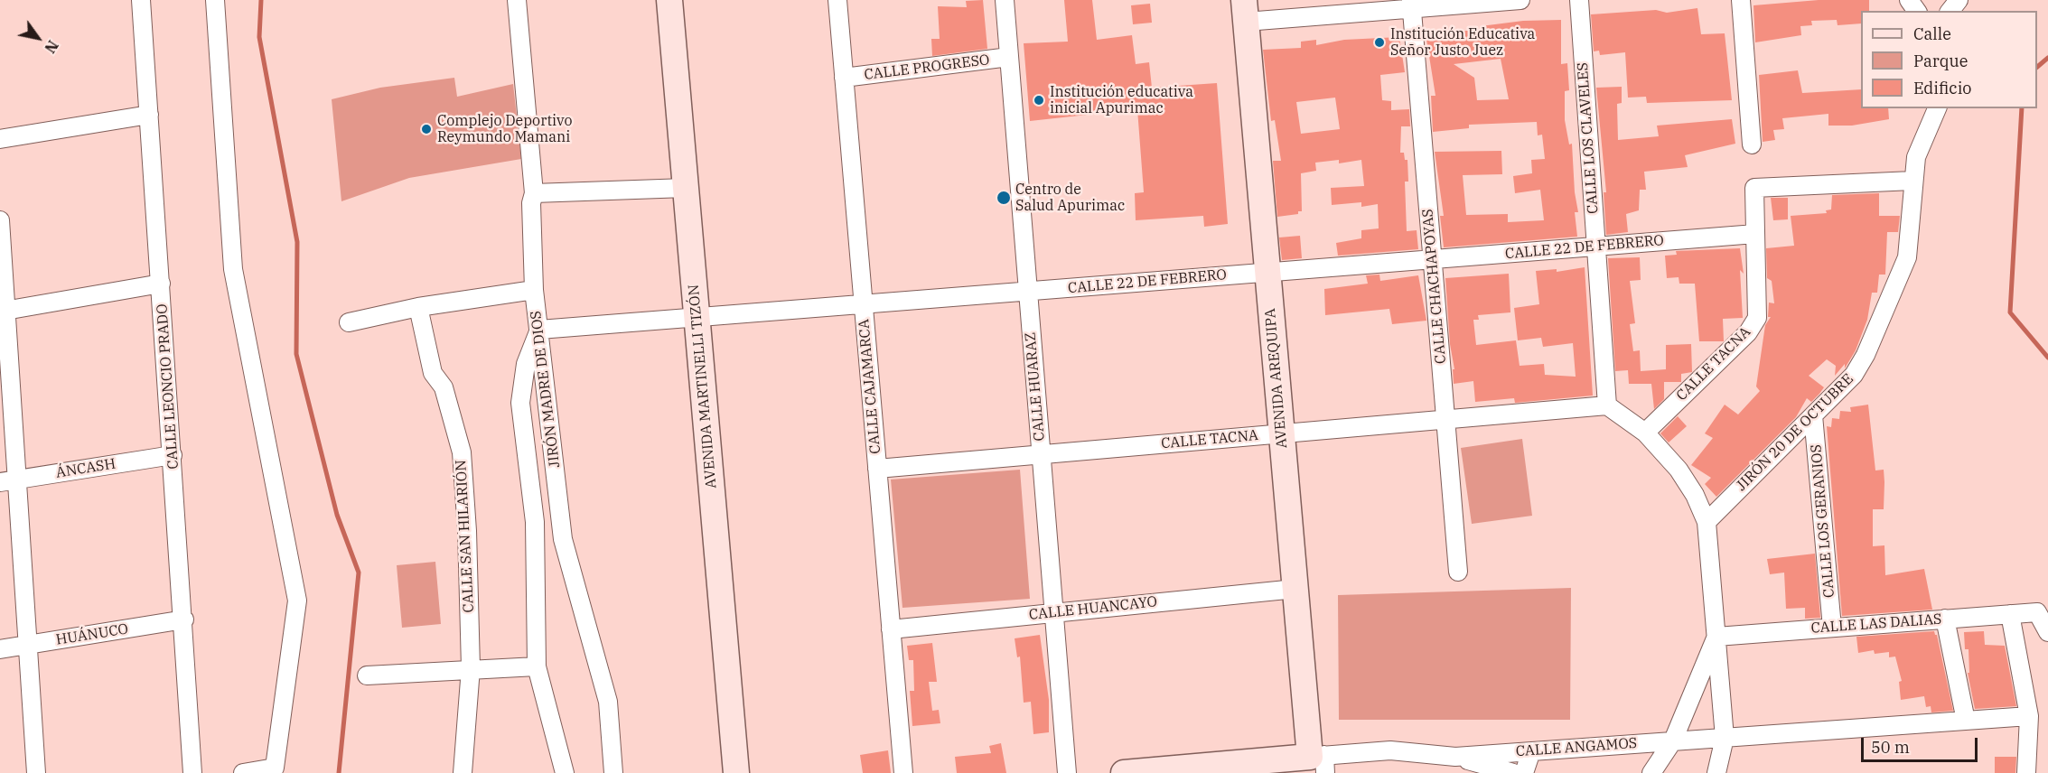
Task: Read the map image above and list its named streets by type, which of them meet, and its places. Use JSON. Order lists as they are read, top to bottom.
{
  "streets": {
    "street": [
      "CALLE PROGRESO",
      "CALLE LOS CLAVELES",
      "CALLE 22 DE FEBRERO",
      "CALLE CHACHAPOYAS",
      "CALLE TACNA",
      "AVENIDA AREQUIPA",
      "CALLE LEONCIO PRADO",
      "AVENIDA MARTINELLI TIZÓN",
      "CALLE CAJAMARCA",
      "CALLE HUARAZ",
      "JIRÓN MADRE DE DIOS",
      "JIRÓN 20 DE OCTUBRE",
      "ÁNCASH",
      "CALLE LOS GERANIOS",
      "CALLE SAN HILARIÓN",
      "CALLE HUANCAYO",
      "CALLE LAS DALIAS",
      "HUÁNUCO",
      "CALLE ANGAMOS"
    ]
  },
  "crossings": [
    ["CALLE PROGRESO", "CALLE CAJAMARCA"],
    ["CALLE PROGRESO", "CALLE HUARAZ"],
    ["CALLE LOS CLAVELES", "CALLE 22 DE FEBRERO"],
    ["CALLE LOS CLAVELES", "CALLE TACNA"],
    ["CALLE 22 DE FEBRERO", "CALLE CHACHAPOYAS"],
    ["CALLE 22 DE FEBRERO", "CALLE TACNA"],
    ["CALLE 22 DE FEBRERO", "AVENIDA AREQUIPA"],
    ["CALLE 22 DE FEBRERO", "AVENIDA MARTINELLI TIZÓN"],
    ["CALLE 22 DE FEBRERO", "CALLE CAJAMARCA"],
    ["CALLE 22 DE FEBRERO", "CALLE HUARAZ"],
    ["CALLE 22 DE FEBRERO", "JIRÓN MADRE DE DIOS"],
    ["CALLE CHACHAPOYAS", "CALLE TACNA"],
    ["CALLE TACNA", "AVENIDA AREQUIPA"],
    ["CALLE TACNA", "CALLE CAJAMARCA"],
    ["CALLE TACNA", "CALLE HUARAZ"],
    ["CALLE TACNA", "JIRÓN 20 DE OCTUBRE"],
    ["AVENIDA AREQUIPA", "CALLE HUANCAYO"],
    ["AVENIDA AREQUIPA", "CALLE ANGAMOS"],
    ["CALLE LEONCIO PRADO", "ÁNCASH"],
    ["CALLE LEONCIO PRADO", "HUÁNUCO"],
    ["CALLE CAJAMARCA", "CALLE HUANCAYO"],
    ["CALLE HUARAZ", "CALLE HUANCAYO"],
    ["JIRÓN 20 DE OCTUBRE", "CALLE LOS GERANIOS"],
    ["CALLE LOS GERANIOS", "CALLE LAS DALIAS"]
  ],
  "places": [
    "Institución Educativa Señor Justo Juez",
    "Institución educativa inicial Apurimac",
    "Complejo Deportivo Reymundo Mamani",
    "Centro de Salud Apurimac"
  ],
  "legend": ["Calle", "Parque", "Edificio"],
  "scale_bar": "50 m",
  "north": "bottom right"
}
